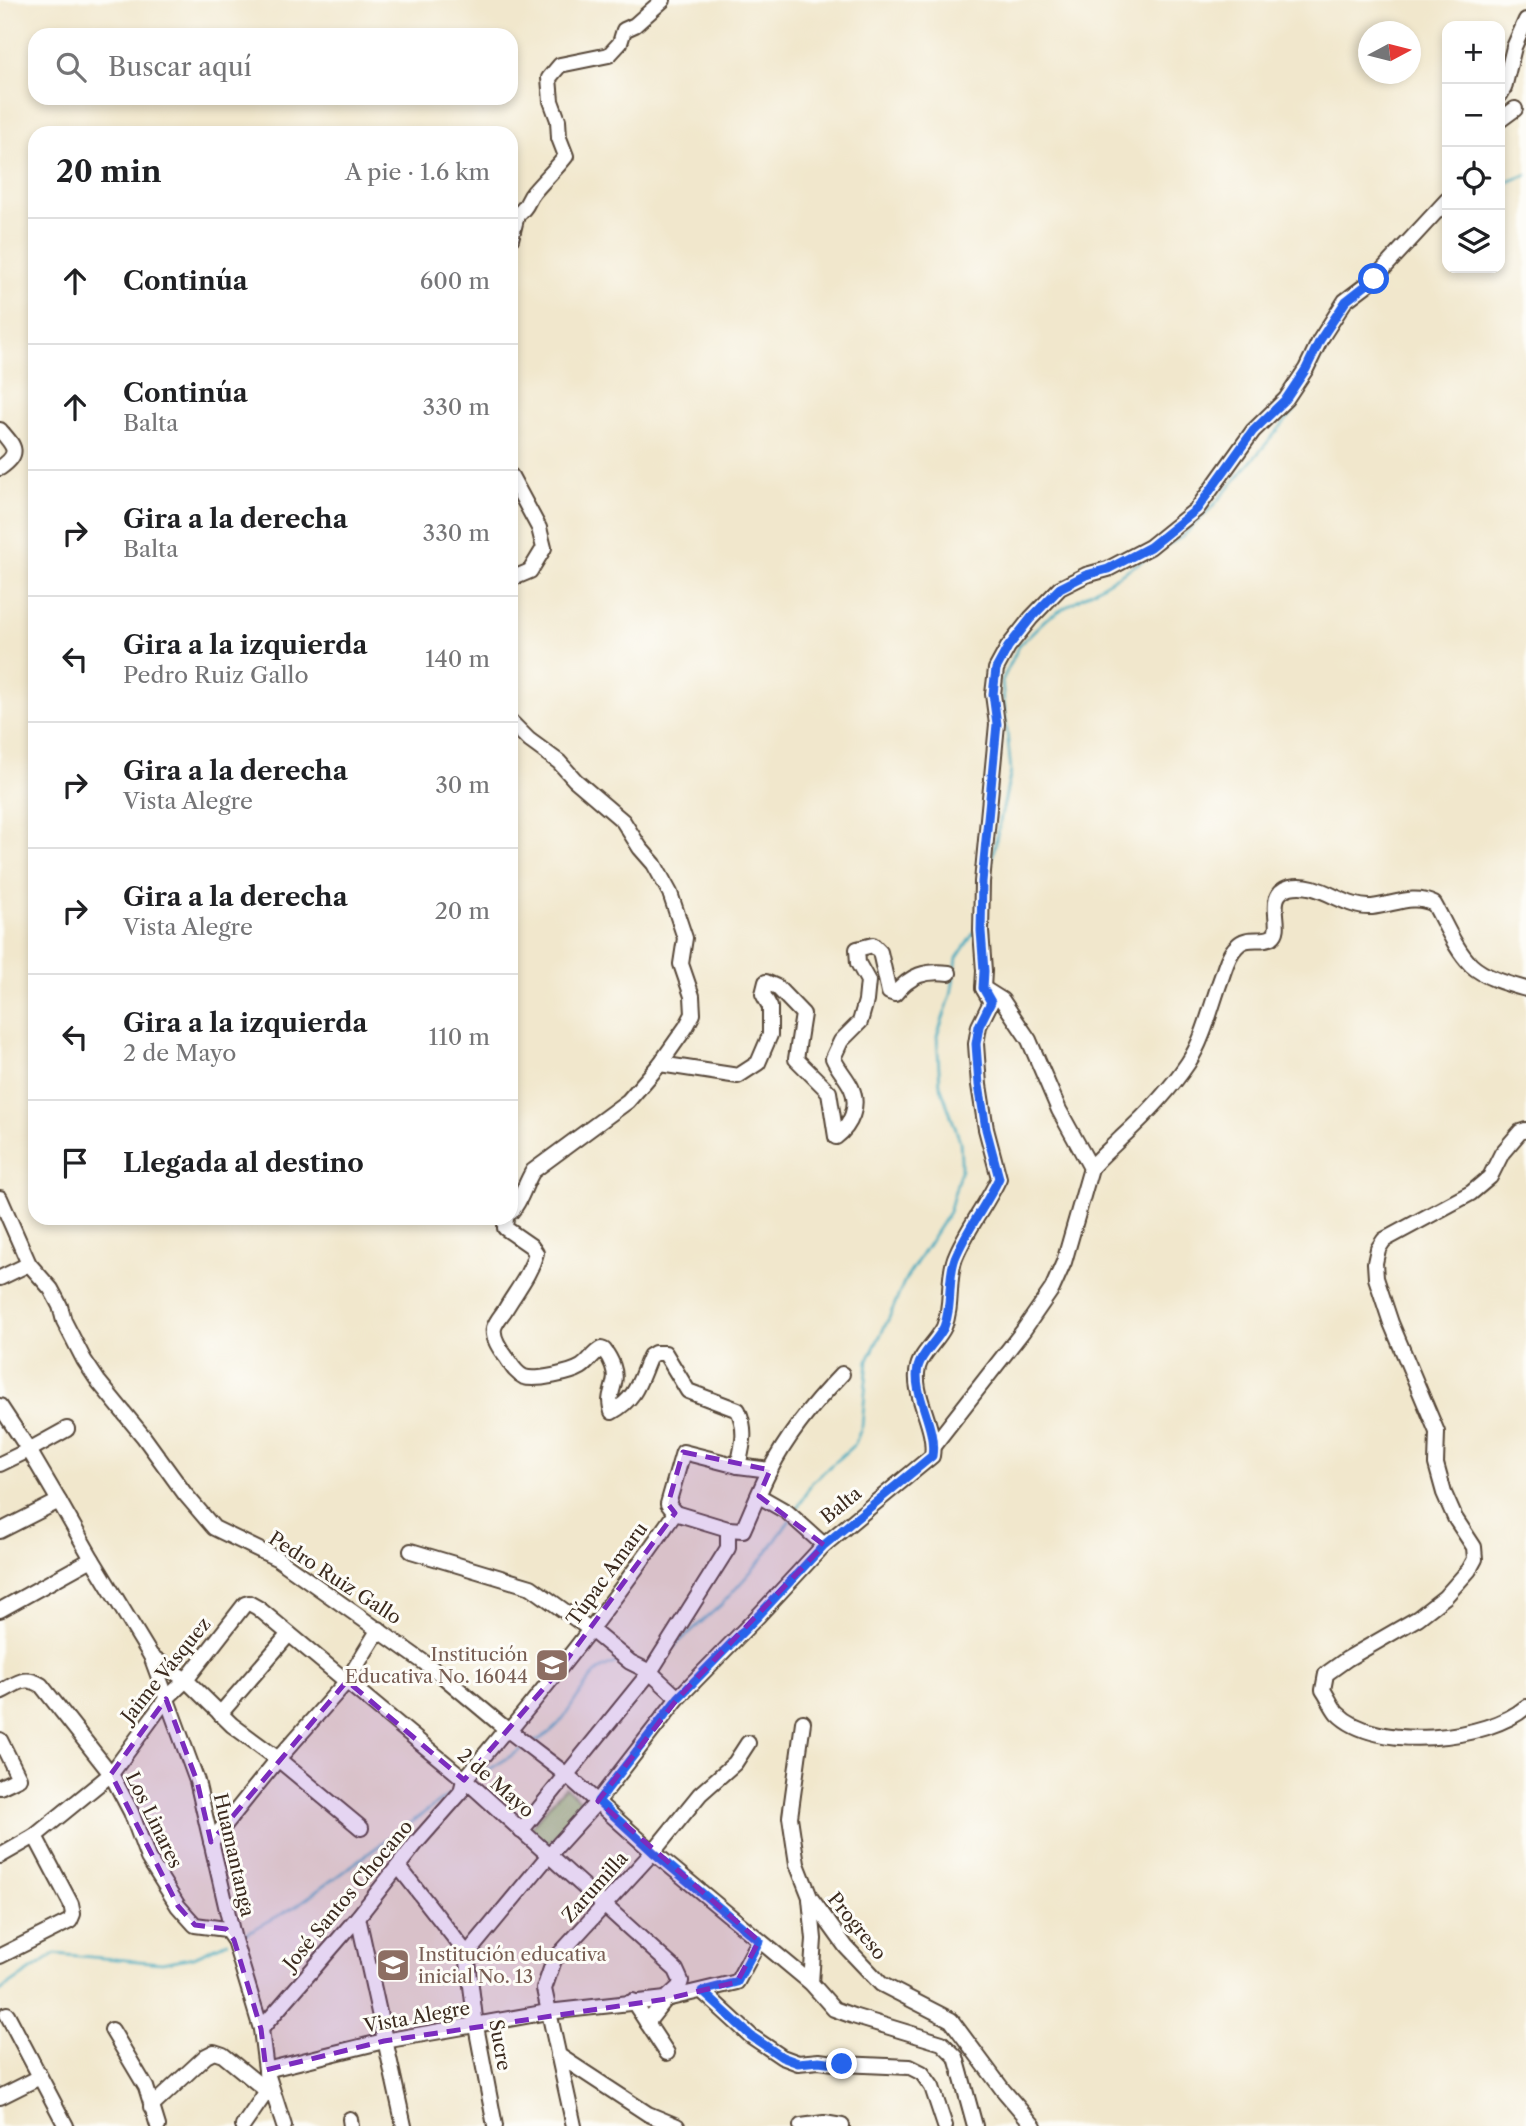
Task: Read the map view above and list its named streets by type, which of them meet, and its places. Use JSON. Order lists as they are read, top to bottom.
{
  "streets": {
    "street": [
      "Balta",
      "Túpac Amaru",
      "Pedro Ruiz Gallo",
      "Jaime Vásquez",
      "2 de Mayo",
      "Los Linares",
      "Huamantanga",
      "Zarumilla",
      "José Santos Chocano",
      "Progreso",
      "Vista Alegre",
      "Sucre"
    ]
  },
  "crossings": [
    ["Balta", "Pedro Ruiz Gallo"],
    ["Balta", "2 de Mayo"],
    ["Balta", "Sucre"],
    ["Túpac Amaru", "Pedro Ruiz Gallo"],
    ["Túpac Amaru", "2 de Mayo"],
    ["Túpac Amaru", "José Santos Chocano"],
    ["Pedro Ruiz Gallo", "Zarumilla"],
    ["Pedro Ruiz Gallo", "Vista Alegre"],
    ["Jaime Vásquez", "2 de Mayo"],
    ["Jaime Vásquez", "Los Linares"],
    ["Jaime Vásquez", "Huamantanga"],
    ["2 de Mayo", "Zarumilla"],
    ["2 de Mayo", "José Santos Chocano"],
    ["2 de Mayo", "Vista Alegre"],
    ["Los Linares", "Huamantanga"],
    ["Huamantanga", "José Santos Chocano"],
    ["Huamantanga", "Vista Alegre"],
    ["Zarumilla", "Vista Alegre"],
    ["Vista Alegre", "Sucre"]
  ],
  "places": {
    "school or university": ["Institución Educativa No. 16044", "Institución educativa inicial No. 13"]
  },
  "north": "right",
  "page": {
    "map_buttons": ["+", "−"],
    "search": "Buscar aquí",
    "heading": ["20 min", "A pie · 1.6 km"],
    "list": [
      ["Continúa", "600 m"],
      ["Continúa", "Balta", "330 m"],
      ["Gira a la derecha", "Balta", "330 m"],
      ["Gira a la izquierda", "Pedro Ruiz Gallo", "140 m"],
      ["Gira a la derecha", "Vista Alegre", "30 m"],
      ["Gira a la derecha", "Vista Alegre", "20 m"],
      ["Gira a la izquierda", "2 de Mayo", "110 m"],
      "Llegada al destino"
    ]
  }
}
